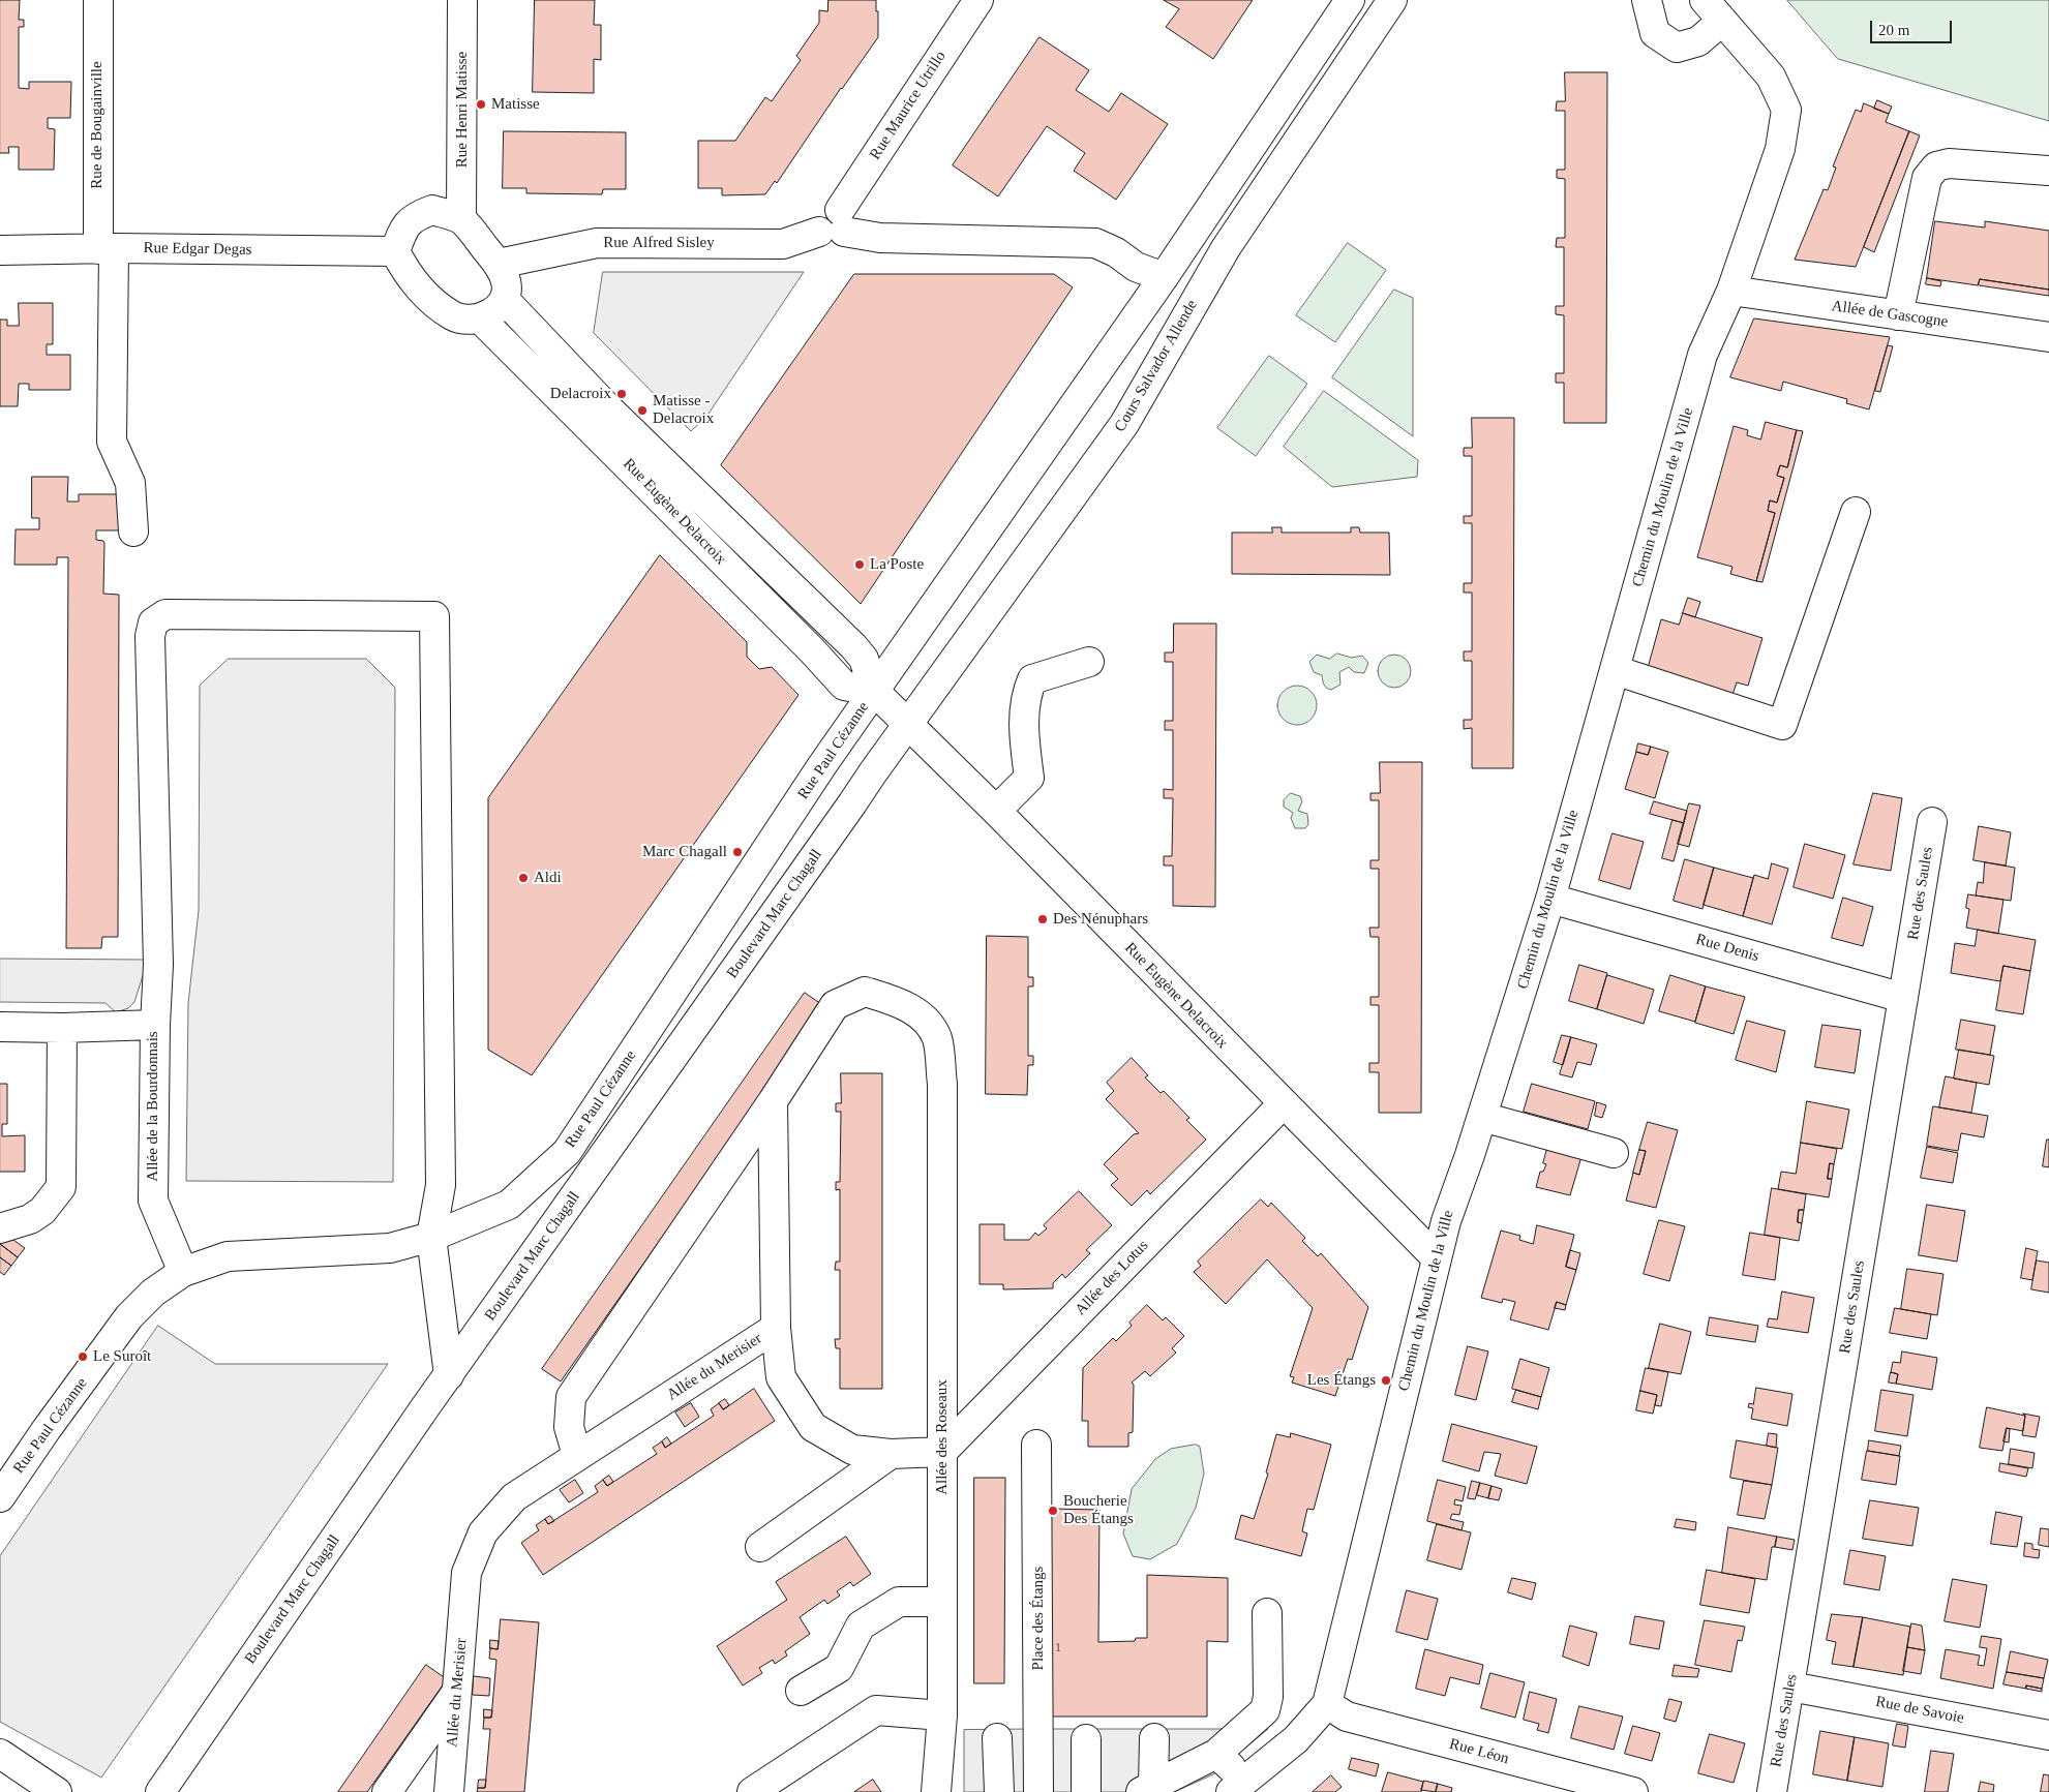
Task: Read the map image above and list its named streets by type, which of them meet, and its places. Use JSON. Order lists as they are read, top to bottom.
{
  "streets": {
    "street": [
      "Rue Maurice Utrillo",
      "Rue Henri Matisse",
      "Rue de Bougainville",
      "Rue Alfred Sisley",
      "Rue Edgar Degas",
      "Allée de Gascogne",
      "Cours Salvador Allende",
      "Chemin du Moulin de la Ville",
      "Rue Eugène Delacroix",
      "Rue Paul Cézanne",
      "Rue des Saules",
      "Boulevard Marc Chagall",
      "Rue Denis",
      "Allée de la Bourdonnais",
      "Allée des Lotus",
      "Allée du Merisier",
      "Allée des Roseaux",
      "Place des Étangs",
      "Rue de Savoie",
      "Rue Léon"
    ]
  },
  "crossings": [
    ["Rue Maurice Utrillo", "Rue Alfred Sisley"],
    ["Rue Henri Matisse", "Rue Alfred Sisley"],
    ["Rue Henri Matisse", "Rue Edgar Degas"],
    ["Rue Henri Matisse", "Rue Eugène Delacroix"],
    ["Rue de Bougainville", "Rue Edgar Degas"],
    ["Rue Alfred Sisley", "Rue Edgar Degas"],
    ["Rue Alfred Sisley", "Rue Eugène Delacroix"],
    ["Rue Edgar Degas", "Rue Eugène Delacroix"],
    ["Allée de Gascogne", "Chemin du Moulin de la Ville"],
    ["Cours Salvador Allende", "Rue Eugène Delacroix"],
    ["Cours Salvador Allende", "Boulevard Marc Chagall"],
    ["Chemin du Moulin de la Ville", "Rue Eugène Delacroix"],
    ["Chemin du Moulin de la Ville", "Rue Denis"],
    ["Chemin du Moulin de la Ville", "Rue Léon"],
    ["Rue Eugène Delacroix", "Rue Paul Cézanne"],
    ["Rue Eugène Delacroix", "Boulevard Marc Chagall"],
    ["Rue Eugène Delacroix", "Allée des Lotus"],
    ["Rue Paul Cézanne", "Allée de la Bourdonnais"],
    ["Rue des Saules", "Rue Denis"],
    ["Rue des Saules", "Rue de Savoie"],
    ["Allée des Lotus", "Allée des Roseaux"],
    ["Allée du Merisier", "Allée des Roseaux"]
  ],
  "places": [
    "Matisse",
    "Delacroix",
    "Matisse - Delacroix",
    "La Poste",
    "Marc Chagall",
    "Aldi",
    "Des Nénuphars",
    "Le Suroît",
    "Les Étangs",
    "Boucherie Des Étangs"
  ],
  "house_numbers": ["1"],
  "scale_bar": "20 m"
}
